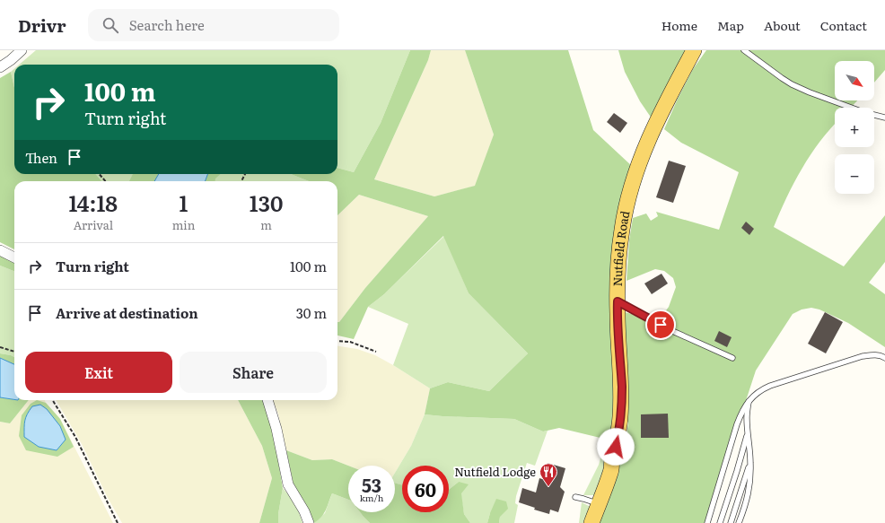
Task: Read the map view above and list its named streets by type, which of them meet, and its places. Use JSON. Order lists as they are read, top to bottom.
{
  "streets": {
    "main road": ["Nutfield Road"]
  },
  "places": {
    "restaurant": ["Nutfield Lodge"]
  },
  "north": "bottom right",
  "page": {
    "header": "Drivr",
    "search": "Search here",
    "nav": [
      "Home",
      "Map",
      "About",
      "Contact"
    ],
    "map_buttons": ["+", "−"],
    "turn": ["100 m", "Turn right"],
    "then": "Then",
    "eta": [
      "14:18",
      "Arrival",
      "1",
      "min",
      "130",
      "m"
    ],
    "list": [
      {
        "name": "Turn right",
        "value": "100 m"
      },
      {
        "name": "Arrive at destination",
        "value": "30 m"
      }
    ],
    "buttons": ["Exit", "Share"],
    "speed": "53 km/h",
    "limit": "60"
  }
}
